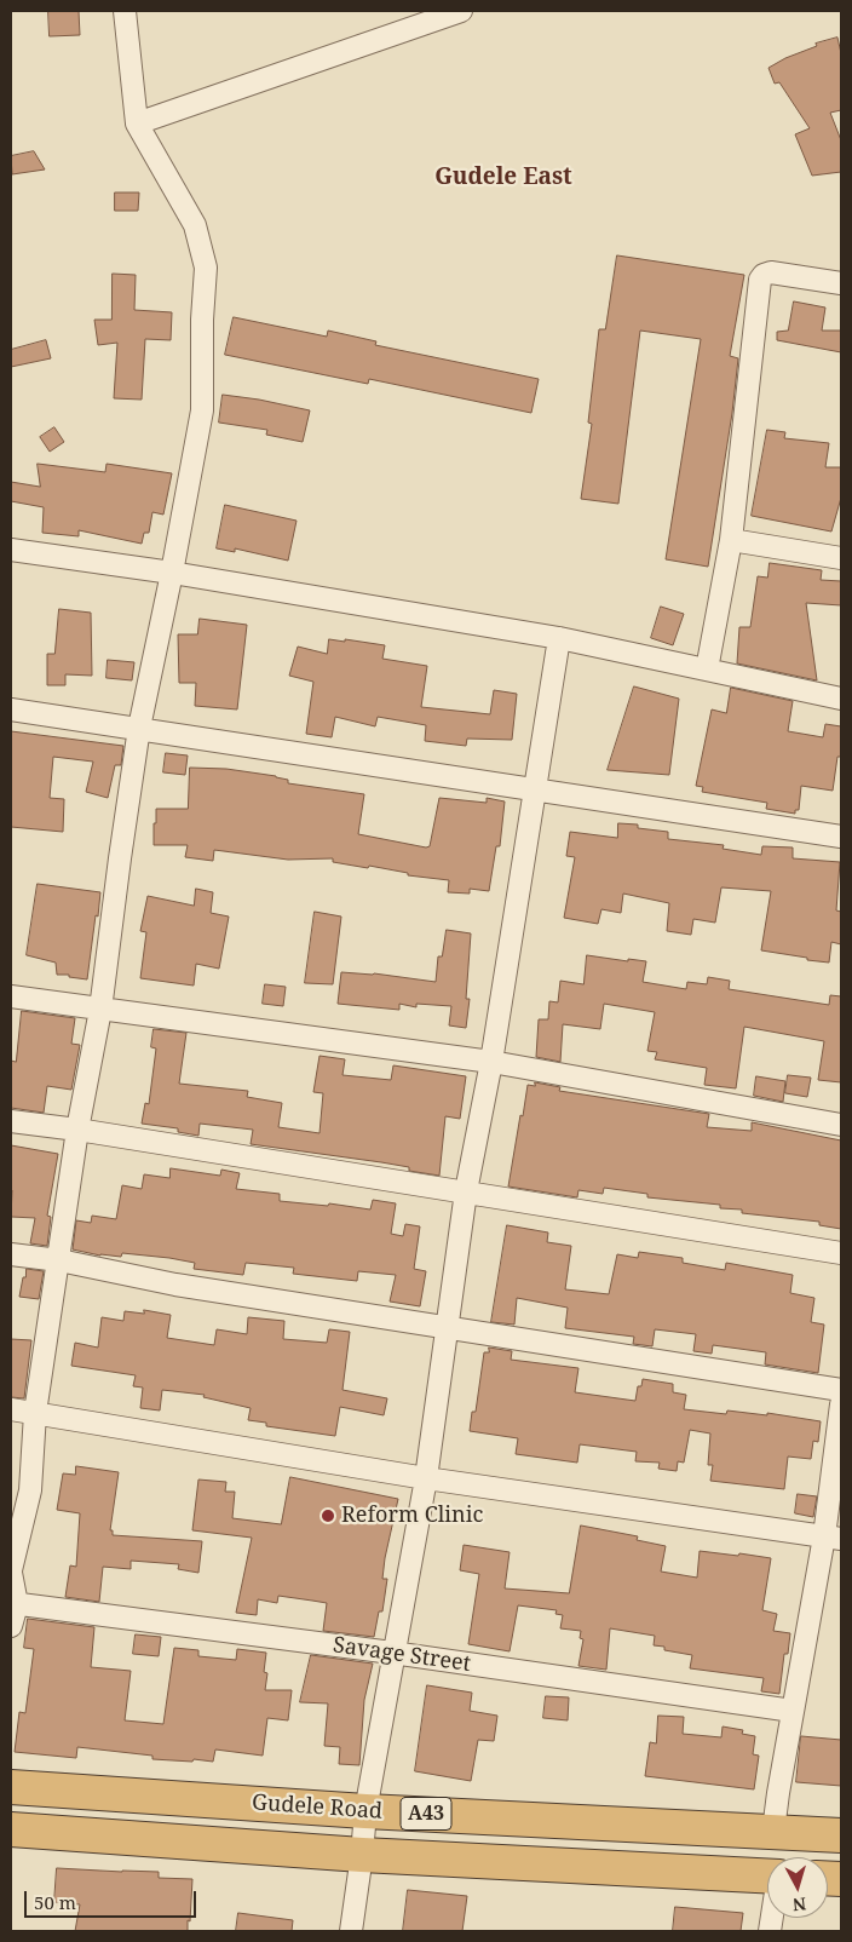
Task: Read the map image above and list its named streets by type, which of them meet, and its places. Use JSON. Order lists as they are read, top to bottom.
{
  "streets": {
    "highway": ["Gudele Road", "A43"],
    "street": ["Savage Street"]
  },
  "districts": ["Gudele East"],
  "places": ["Reform Clinic"],
  "scale_bar": "50 m",
  "north": "bottom"
}
